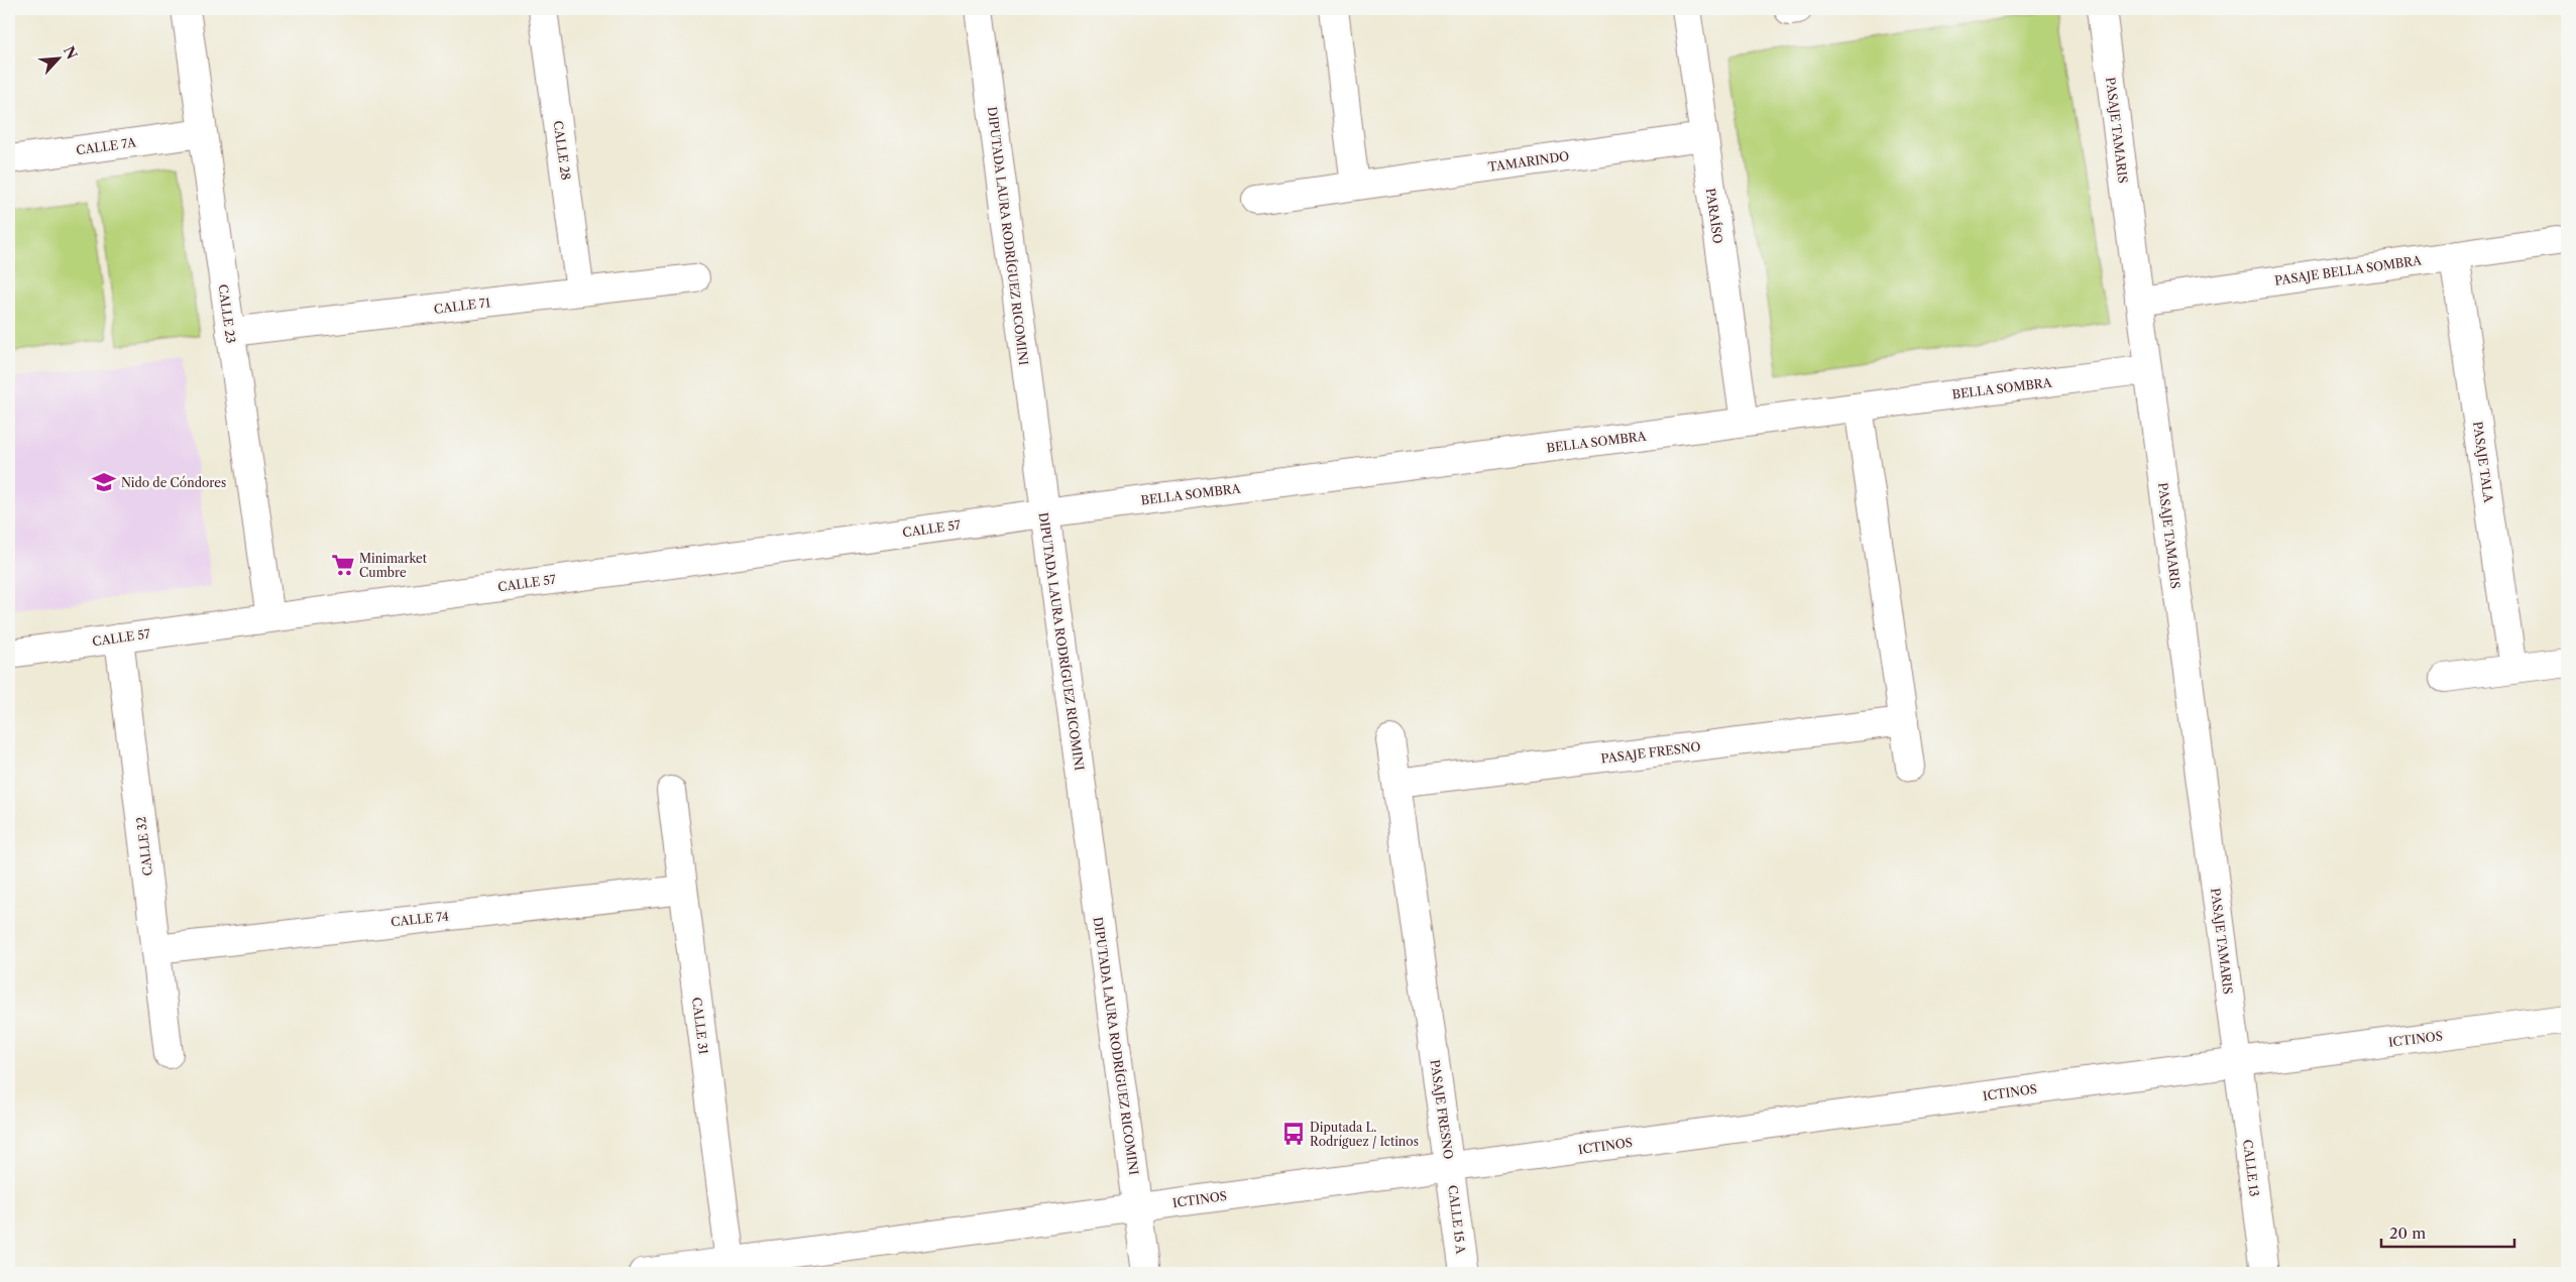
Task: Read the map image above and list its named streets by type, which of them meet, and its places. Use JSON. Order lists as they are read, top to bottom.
{
  "streets": {
    "street": [
      "PASAJE TAMARIS",
      "CALLE 7A",
      "CALLE 28",
      "TAMARINDO",
      "PARAÍSO",
      "DIPUTADA LAURA RODRÍGUEZ RICOMINI",
      "PASAJE BELLA SOMBRA",
      "CALLE 71",
      "CALLE 23",
      "BELLA SOMBRA",
      "PASAJE TALA",
      "CALLE 57",
      "PASAJE FRESNO",
      "CALLE 32",
      "CALLE 74",
      "CALLE 31",
      "ICTINOS",
      "CALLE 13",
      "CALLE 15 A"
    ]
  },
  "crossings": [
    ["PASAJE TAMARIS", "PASAJE BELLA SOMBRA"],
    ["PASAJE TAMARIS", "BELLA SOMBRA"],
    ["PASAJE TAMARIS", "ICTINOS"],
    ["PASAJE TAMARIS", "CALLE 13"],
    ["CALLE 7A", "CALLE 23"],
    ["CALLE 28", "CALLE 71"],
    ["TAMARINDO", "PARAÍSO"],
    ["PARAÍSO", "BELLA SOMBRA"],
    ["DIPUTADA LAURA RODRÍGUEZ RICOMINI", "BELLA SOMBRA"],
    ["DIPUTADA LAURA RODRÍGUEZ RICOMINI", "CALLE 57"],
    ["DIPUTADA LAURA RODRÍGUEZ RICOMINI", "ICTINOS"],
    ["PASAJE BELLA SOMBRA", "PASAJE TALA"],
    ["CALLE 71", "CALLE 23"],
    ["CALLE 23", "CALLE 57"],
    ["BELLA SOMBRA", "CALLE 57"],
    ["CALLE 57", "CALLE 32"],
    ["PASAJE FRESNO", "ICTINOS"],
    ["PASAJE FRESNO", "CALLE 15 A"],
    ["CALLE 32", "CALLE 74"],
    ["CALLE 74", "CALLE 31"],
    ["CALLE 31", "ICTINOS"],
    ["ICTINOS", "CALLE 13"],
    ["ICTINOS", "CALLE 15 A"]
  ],
  "places": {
    "school or university": ["Nido de Cóndores"],
    "supermarket": ["Minimarket Cumbre"],
    "bus stop": ["Diputada L. Rodríguez / Ictinos"]
  },
  "scale_bar": "20 m",
  "north": "top right"
}
